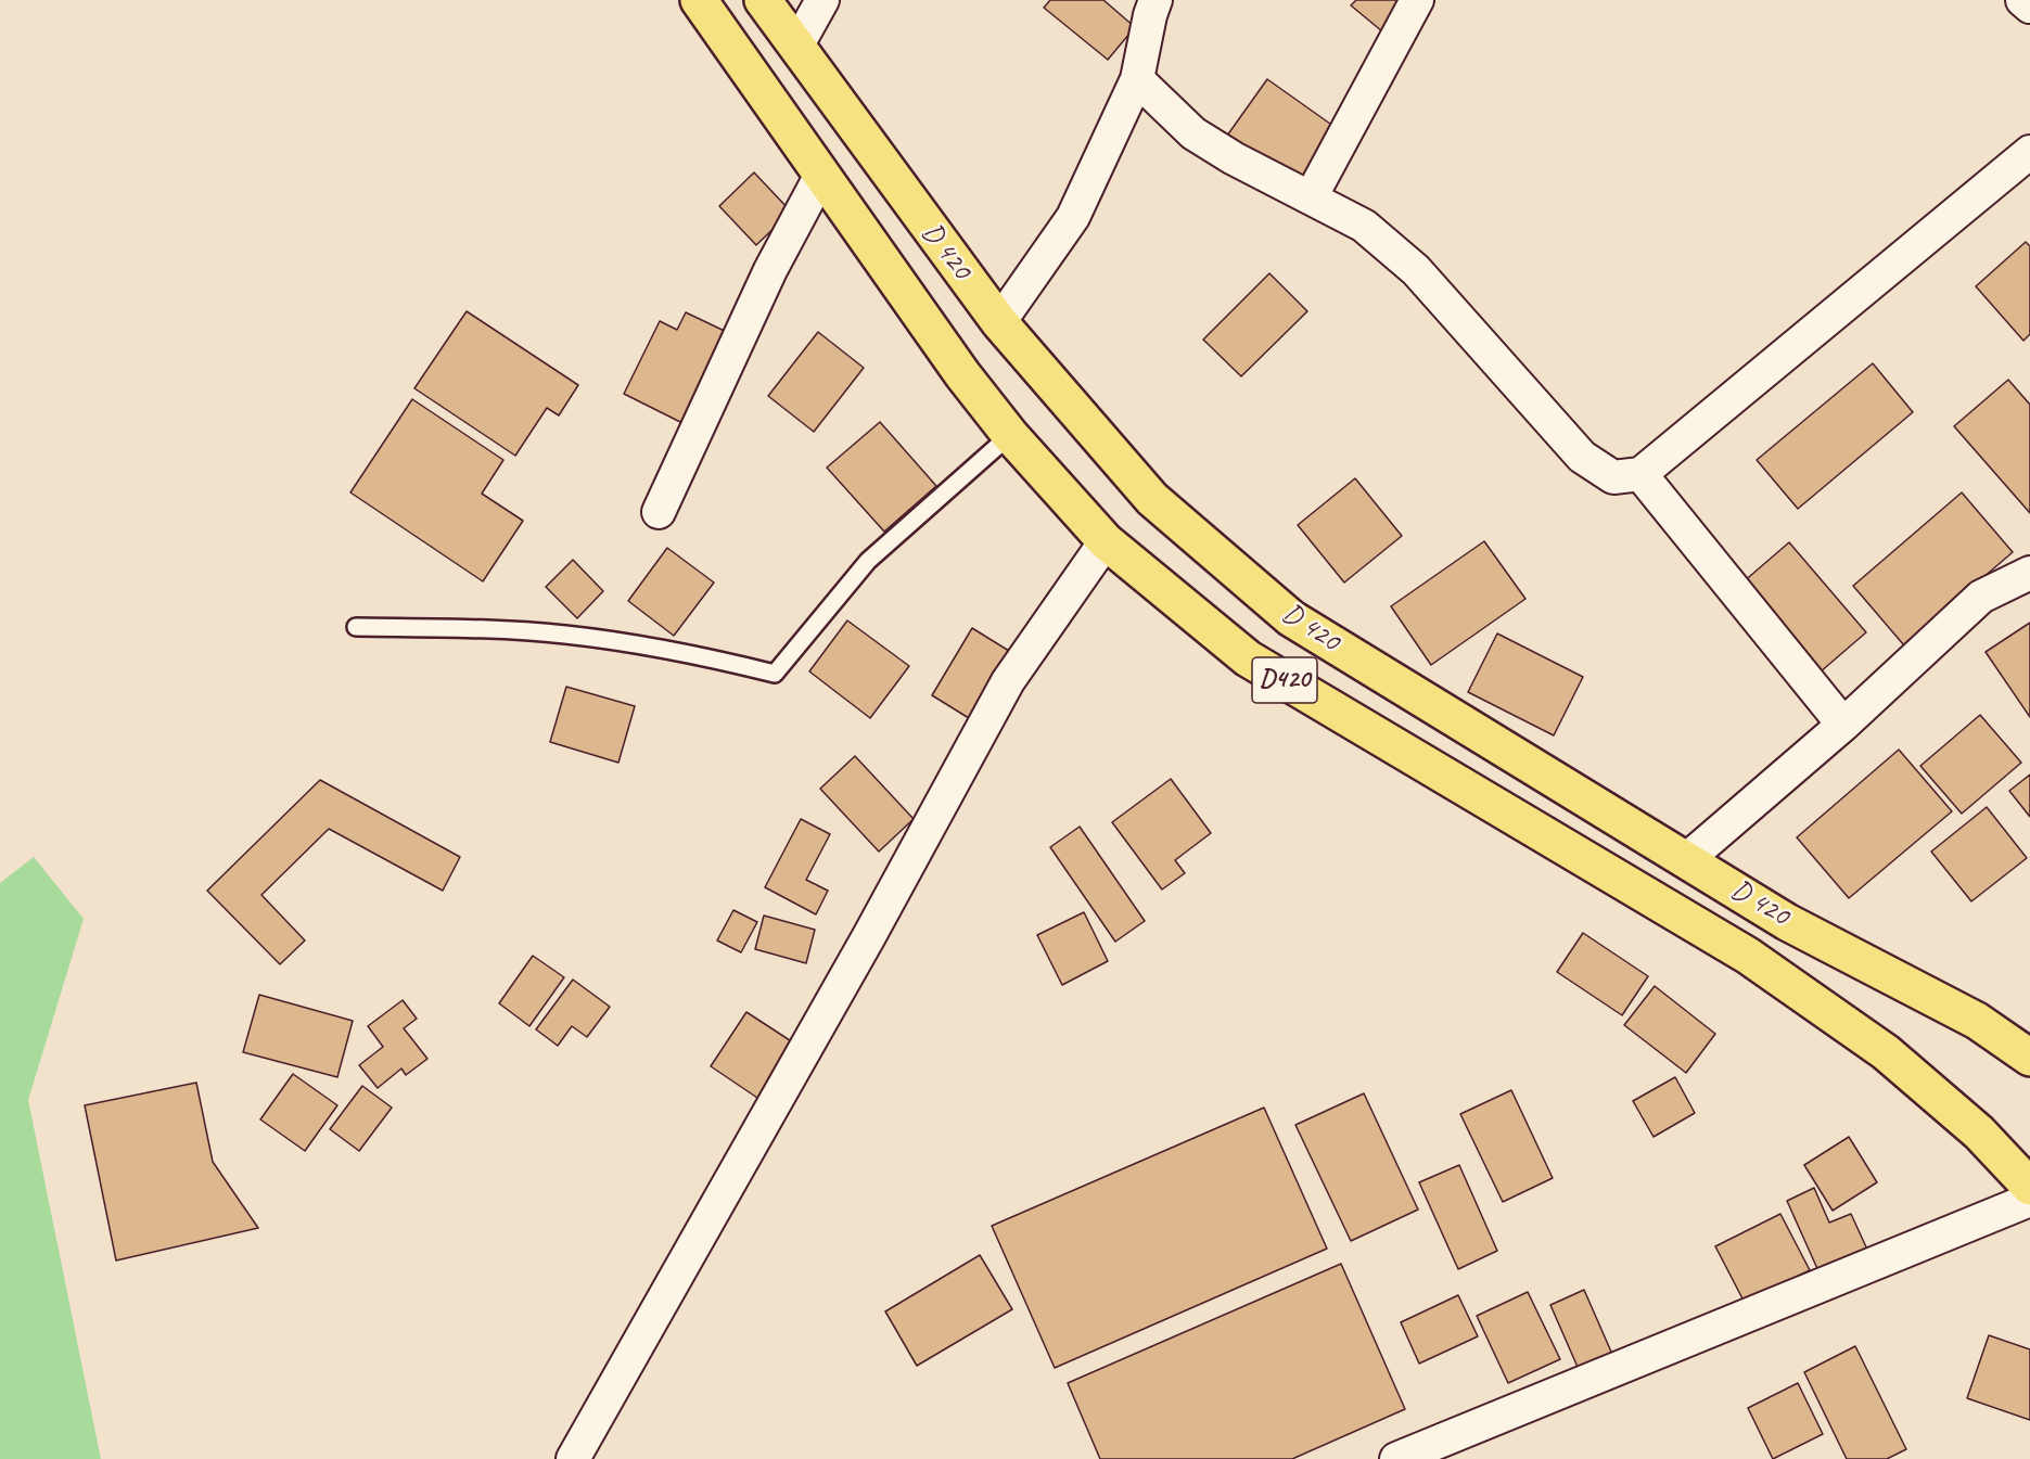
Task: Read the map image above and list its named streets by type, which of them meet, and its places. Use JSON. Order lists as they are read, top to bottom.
{
  "streets": {
    "highway": ["D 420", "D420"]
  }
}
